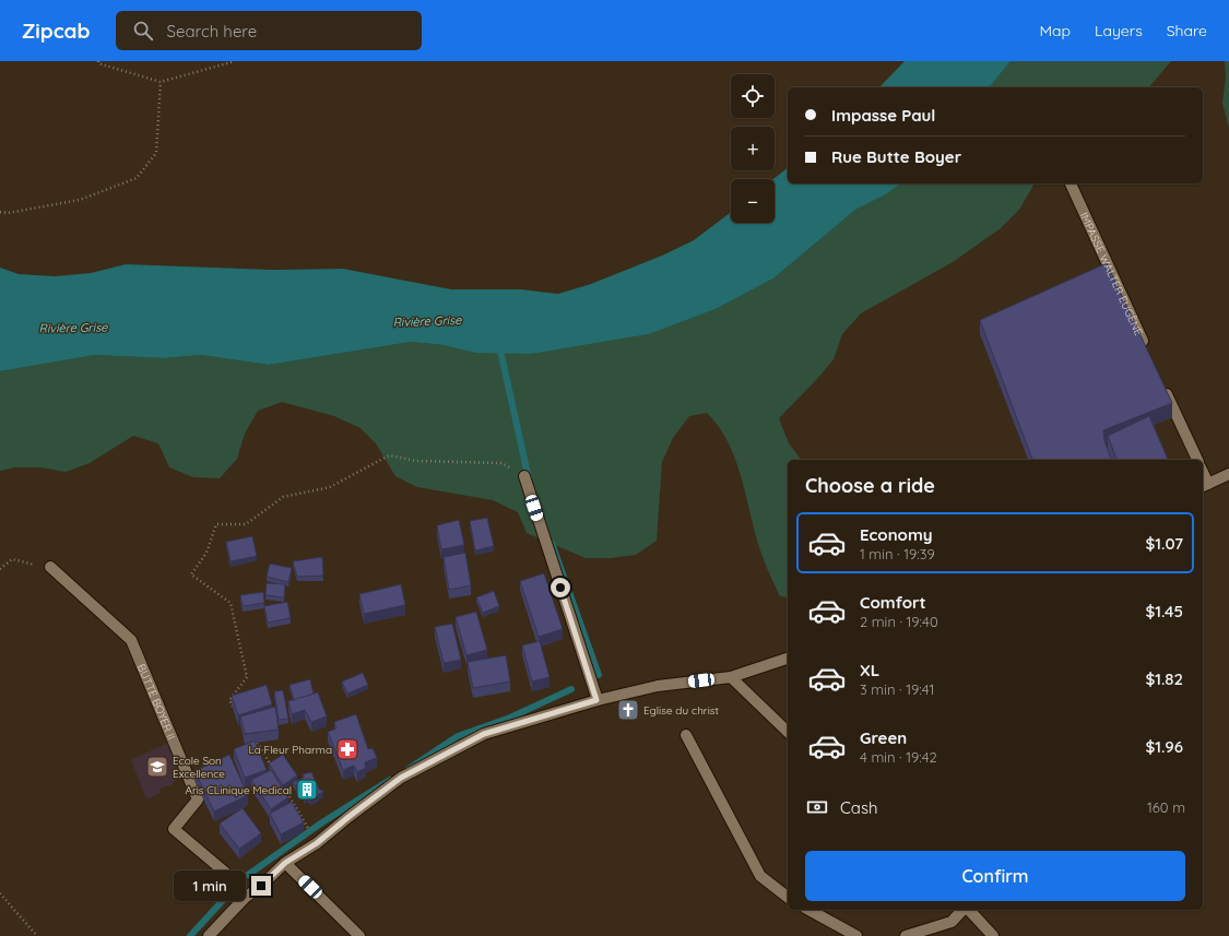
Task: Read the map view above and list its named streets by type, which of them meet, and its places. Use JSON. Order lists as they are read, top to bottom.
{
  "streets": {
    "street": ["IMPASSE WALTER EUGÈNE", "BUTTE BOYER II"]
  },
  "water": ["Rivière Grise"],
  "places": {
    "church": ["Eglise du christ"],
    "pharmacy": ["La Fleur Pharma"],
    "school or university": ["Ecole Son Excellence"],
    "building": ["Aris CLinique Medical"]
  },
  "page": {
    "header": "Zipcab",
    "search": "Search here",
    "nav": ["Map", "Layers", "Share"],
    "map_buttons": ["+", "−"],
    "banner": ["Impasse Paul", "Rue Butte Boyer"],
    "heading": "Choose a ride",
    "list": [
      {
        "name": "Economy",
        "note": "1 min · 19:39",
        "value": "$1.07"
      },
      {
        "name": "Comfort",
        "note": "2 min · 19:40",
        "value": "$1.45"
      },
      {
        "name": "XL",
        "note": "3 min · 19:41",
        "value": "$1.82"
      },
      {
        "name": "Green",
        "note": "4 min · 19:42",
        "value": "$1.96"
      }
    ],
    "pay": ["Cash", "160 m"],
    "buttons": "Confirm",
    "bubble": "1 min"
  }
}
